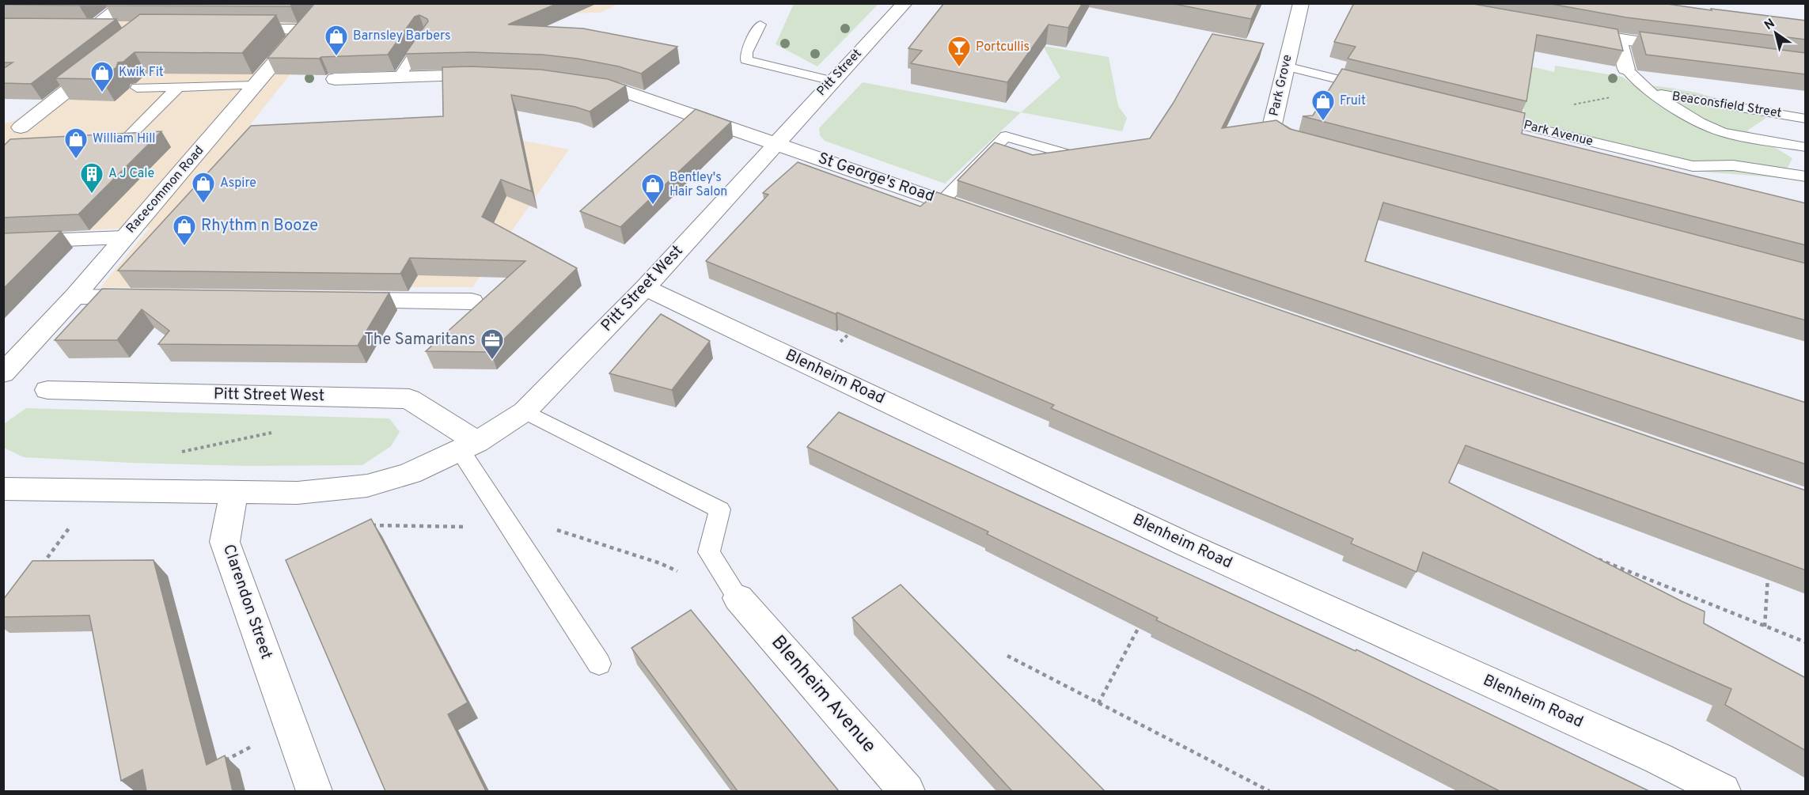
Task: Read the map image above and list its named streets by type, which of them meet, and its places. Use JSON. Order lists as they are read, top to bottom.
{
  "streets": {
    "street": [
      "Pitt Street",
      "Park Grove",
      "Beaconsfield Street",
      "St George's Road",
      "Racecommon Road",
      "Pitt Street West",
      "Blenheim Road",
      "Clarendon Street",
      "Blenheim Avenue"
    ],
    "lane": ["Park Avenue"]
  },
  "crossings": [
    ["Pitt Street", "St George's Road"],
    ["Pitt Street", "Pitt Street West"],
    ["St George's Road", "Pitt Street West"],
    ["Pitt Street West", "Blenheim Road"],
    ["Pitt Street West", "Clarendon Street"]
  ],
  "places": {
    "shop": [
      "Barnsley Barbers",
      "Kwik Fit",
      "Fruit",
      "William Hill",
      "Aspire",
      "Bentley's Hair Salon",
      "Rhythm n Booze"
    ],
    "bar": ["Portcullis"],
    "building": ["A J Cale"],
    "office": ["The Samaritans"]
  },
  "north": "top left"
}
